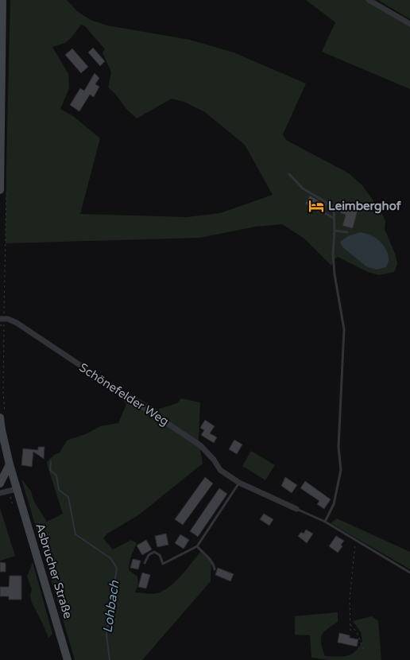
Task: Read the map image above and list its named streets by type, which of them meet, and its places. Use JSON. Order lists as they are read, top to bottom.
{
  "streets": {
    "main road": ["Asbrucher Straße"],
    "street": ["Schönefelder Weg"]
  },
  "water": ["Lohbach"],
  "places": {
    "hotel": ["Leimberghof"]
  }
}
